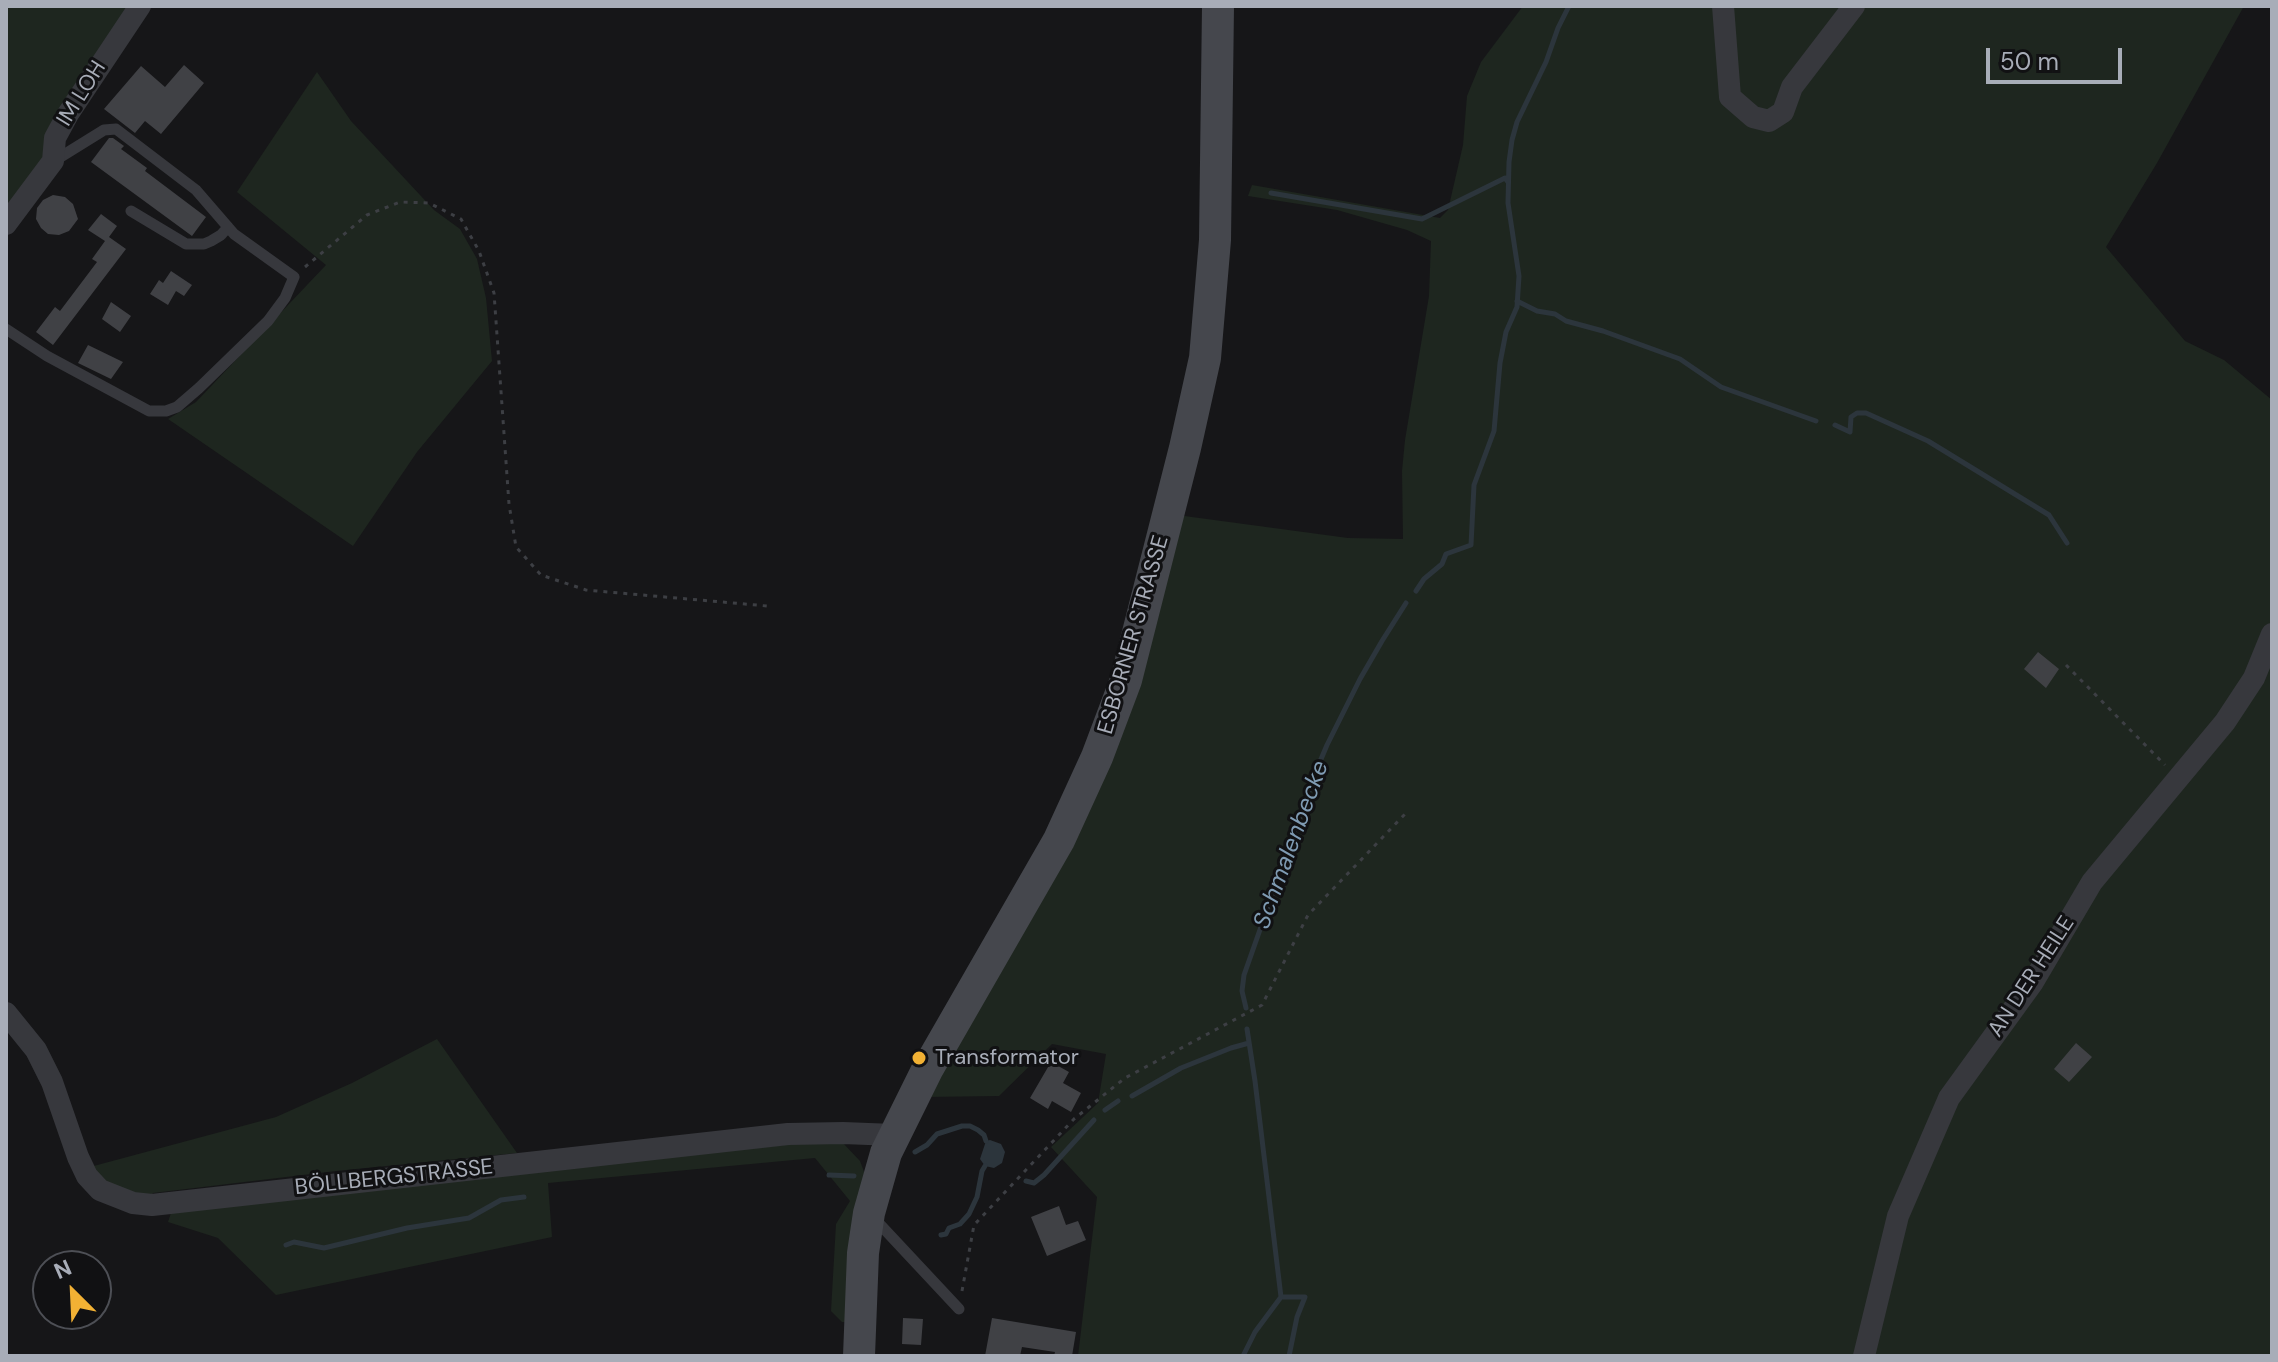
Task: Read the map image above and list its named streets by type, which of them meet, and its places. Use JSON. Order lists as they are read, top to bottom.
{
  "streets": {
    "main road": ["ESBORNER STRASSE"],
    "street": ["IM LOH", "AN DER HEILE", "BÖLLBERGSTRASSE"]
  },
  "crossings": [
    ["ESBORNER STRASSE", "BÖLLBERGSTRASSE"]
  ],
  "water": ["Schmalenbecke"],
  "places": ["Transformator"],
  "scale_bar": "50 m",
  "north": "top left"
}
